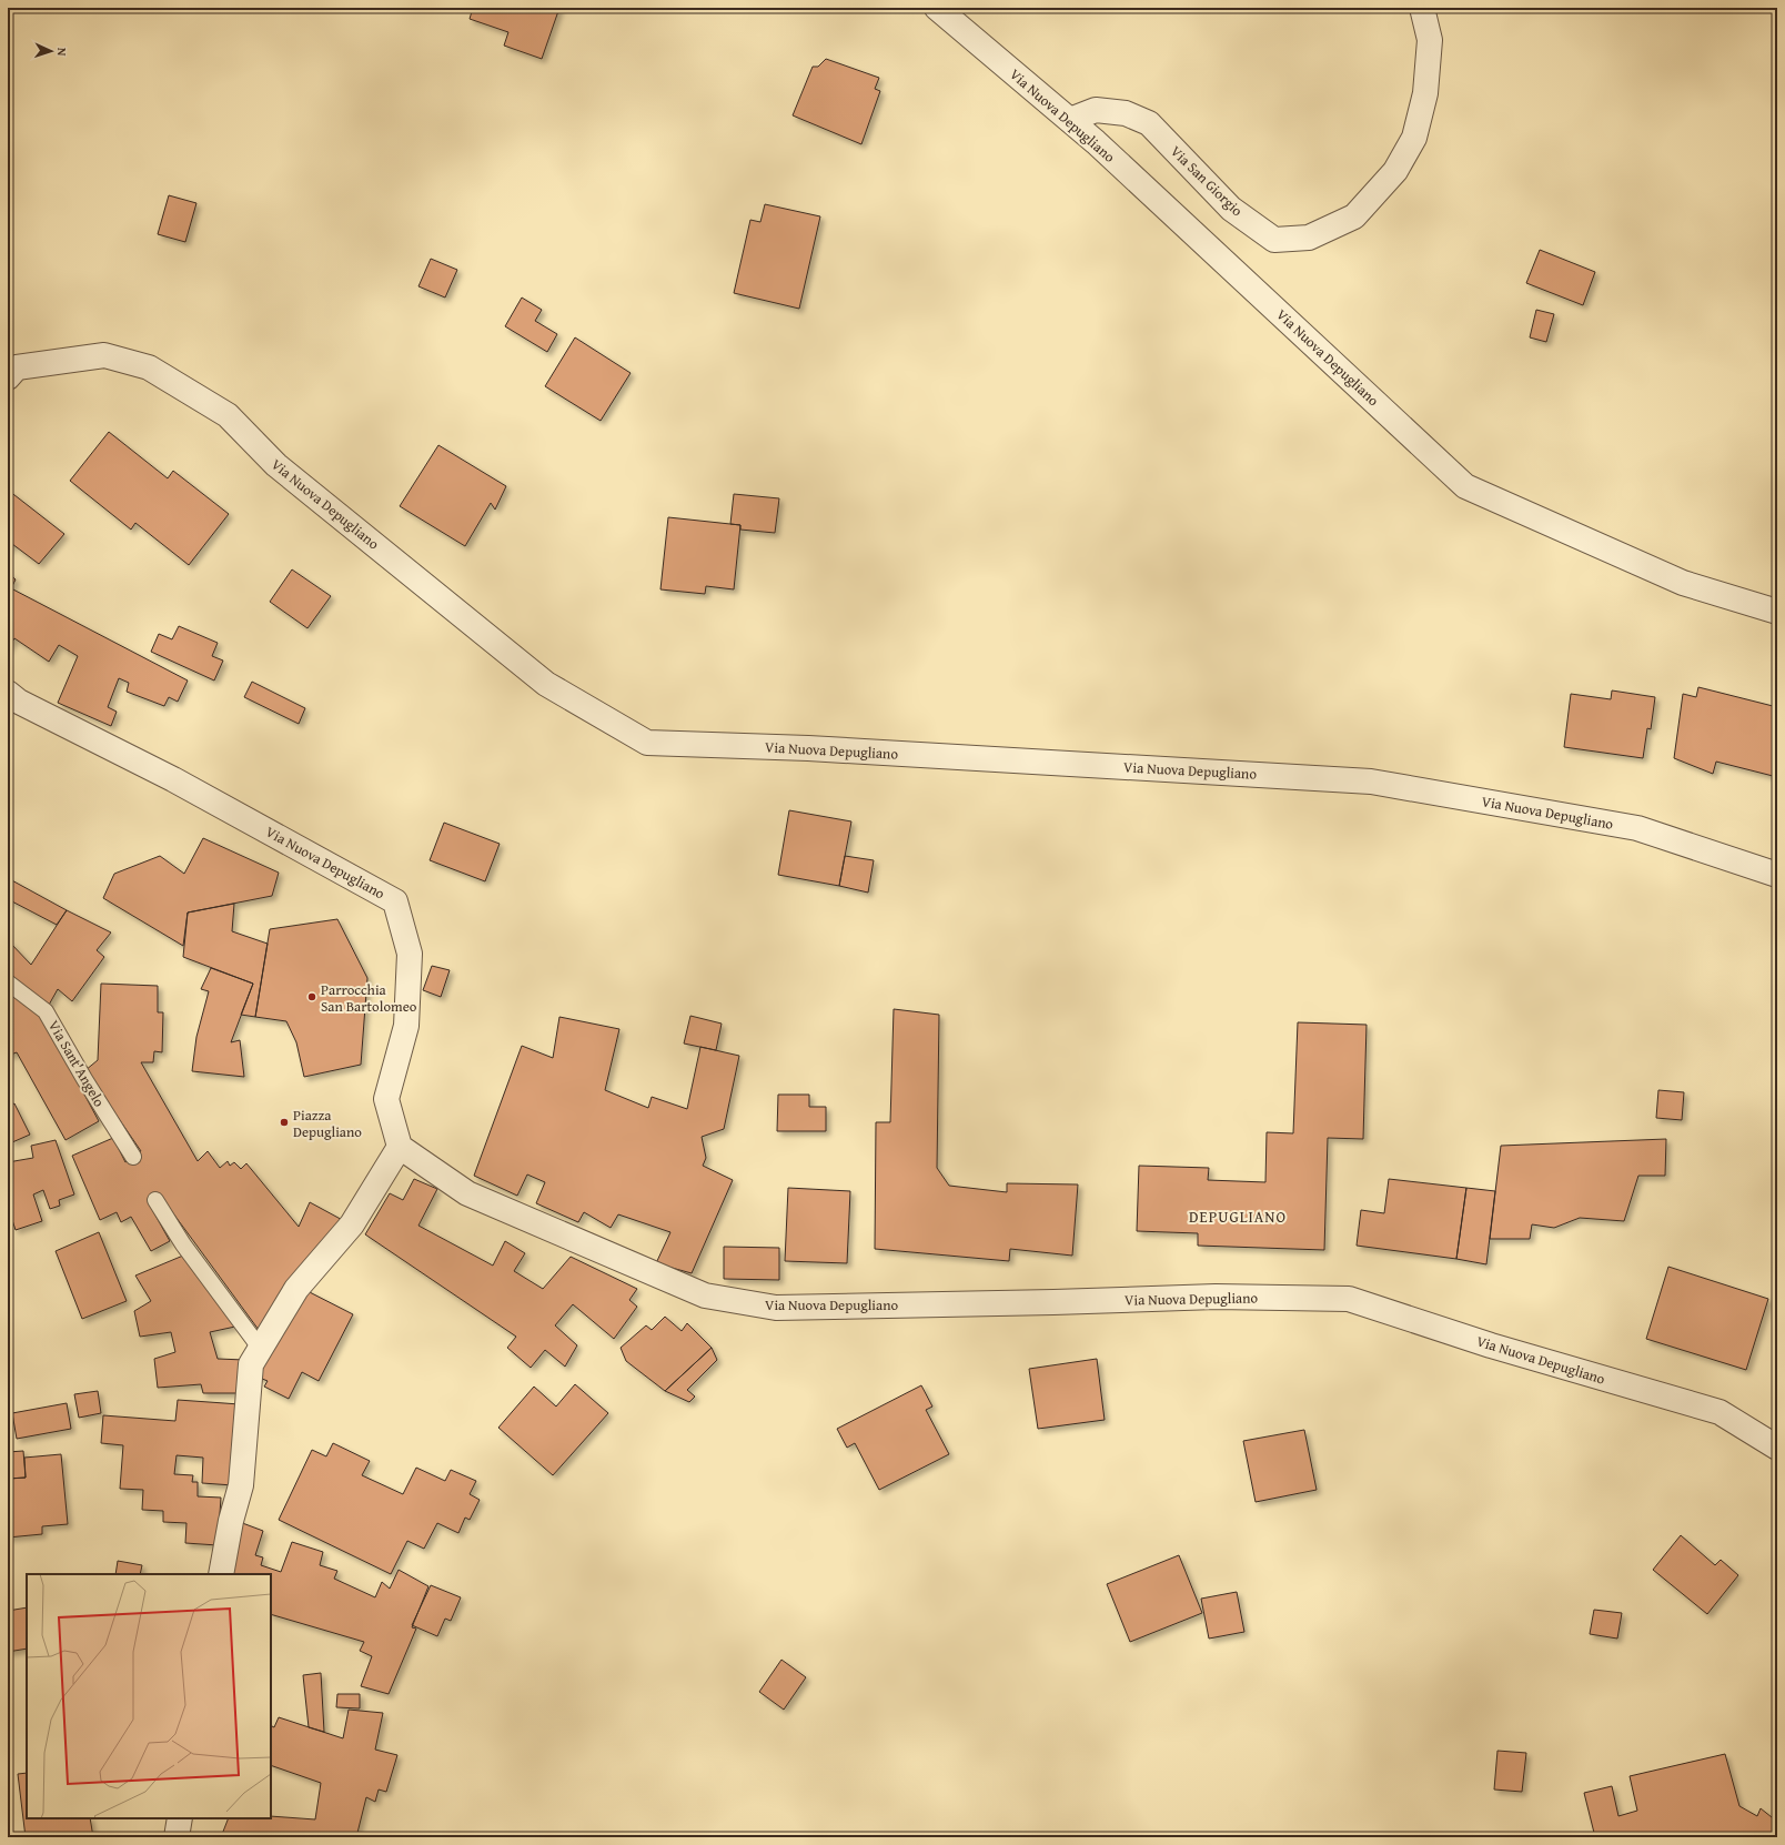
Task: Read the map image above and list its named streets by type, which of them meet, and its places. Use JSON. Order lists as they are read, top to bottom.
{
  "streets": {
    "street": ["Via Nuova Depugliano", "Via San Giorgio"],
    "lane": ["Via Sant'Angelo"]
  },
  "crossings": [
    ["Via Nuova Depugliano", "Via San Giorgio"]
  ],
  "districts": ["DEPUGLIANO"],
  "places": ["Parrocchia San Bartolomeo", "Piazza Depugliano"],
  "north": "right"
}
